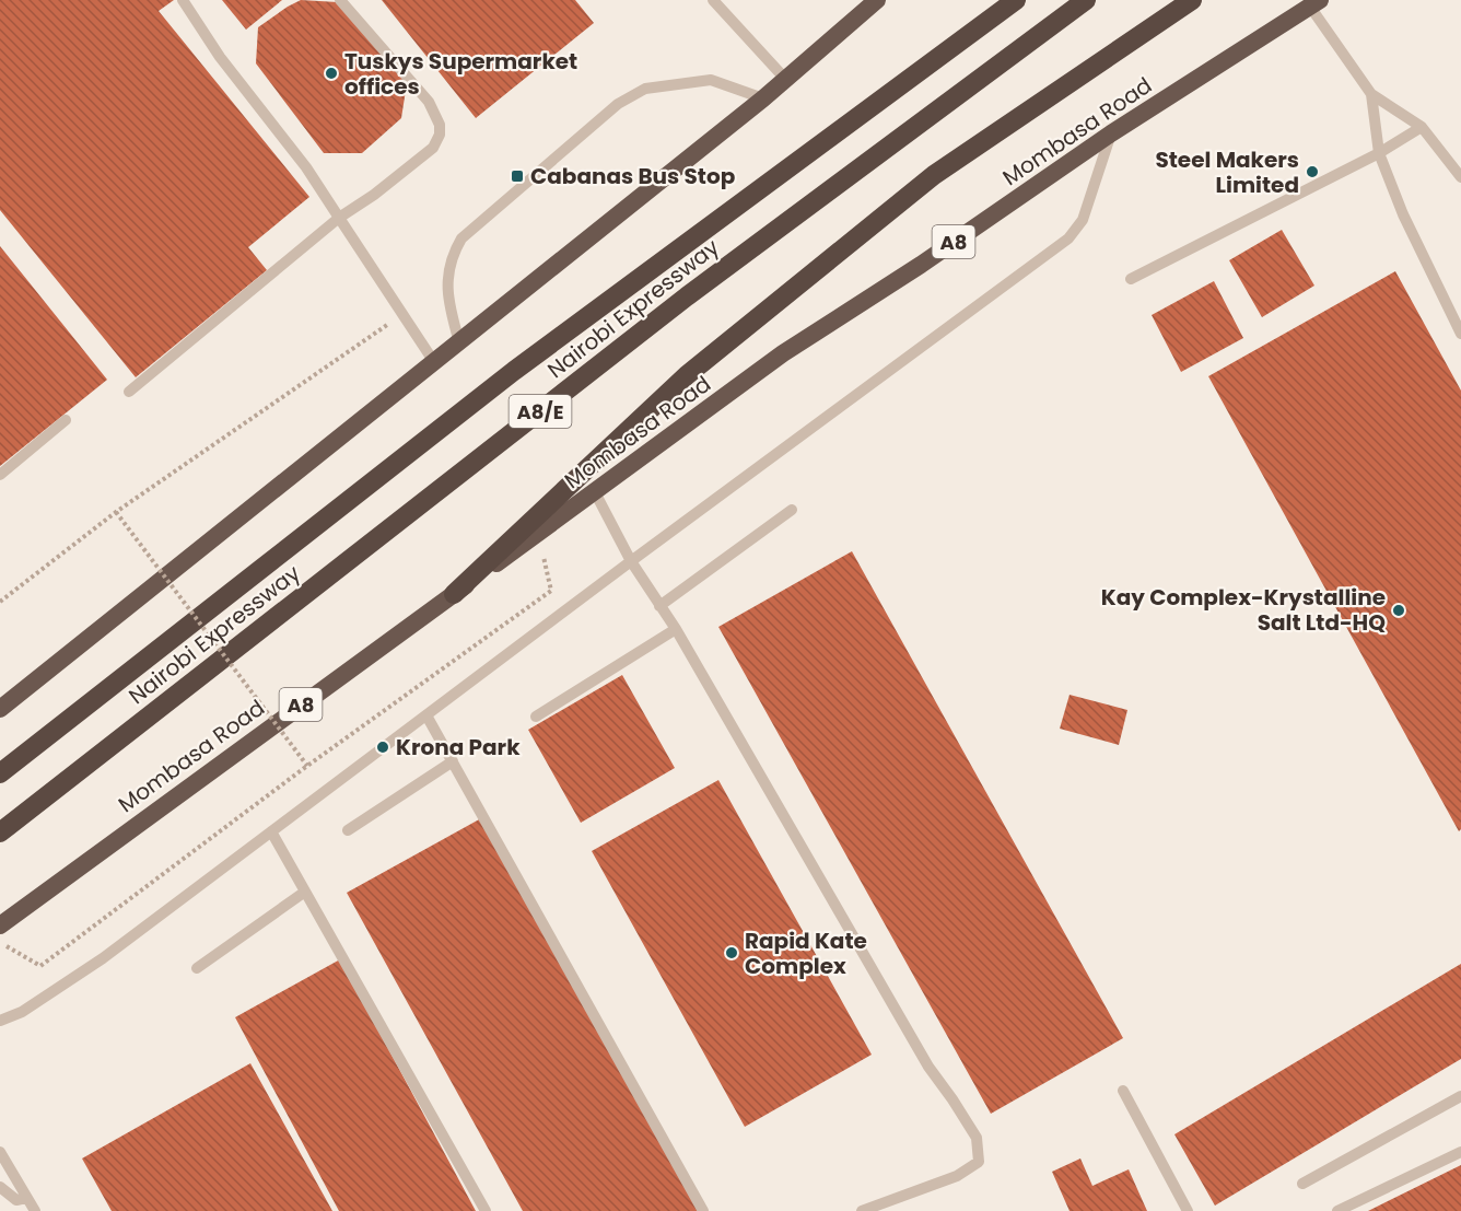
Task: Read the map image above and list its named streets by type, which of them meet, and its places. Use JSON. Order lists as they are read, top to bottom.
{
  "streets": {
    "highway": [
      "Mombasa Road",
      "A8",
      "Nairobi Expressway",
      "A8/E"
    ]
  },
  "places": {
    "other": [
      "Tuskys Supermarket offices",
      "Steel Makers Limited",
      "Kay Complex-Krystalline Salt Ltd-HQ",
      "Krona Park",
      "Rapid Kate Complex"
    ],
    "transit": ["Cabanas Bus Stop"]
  }
}
